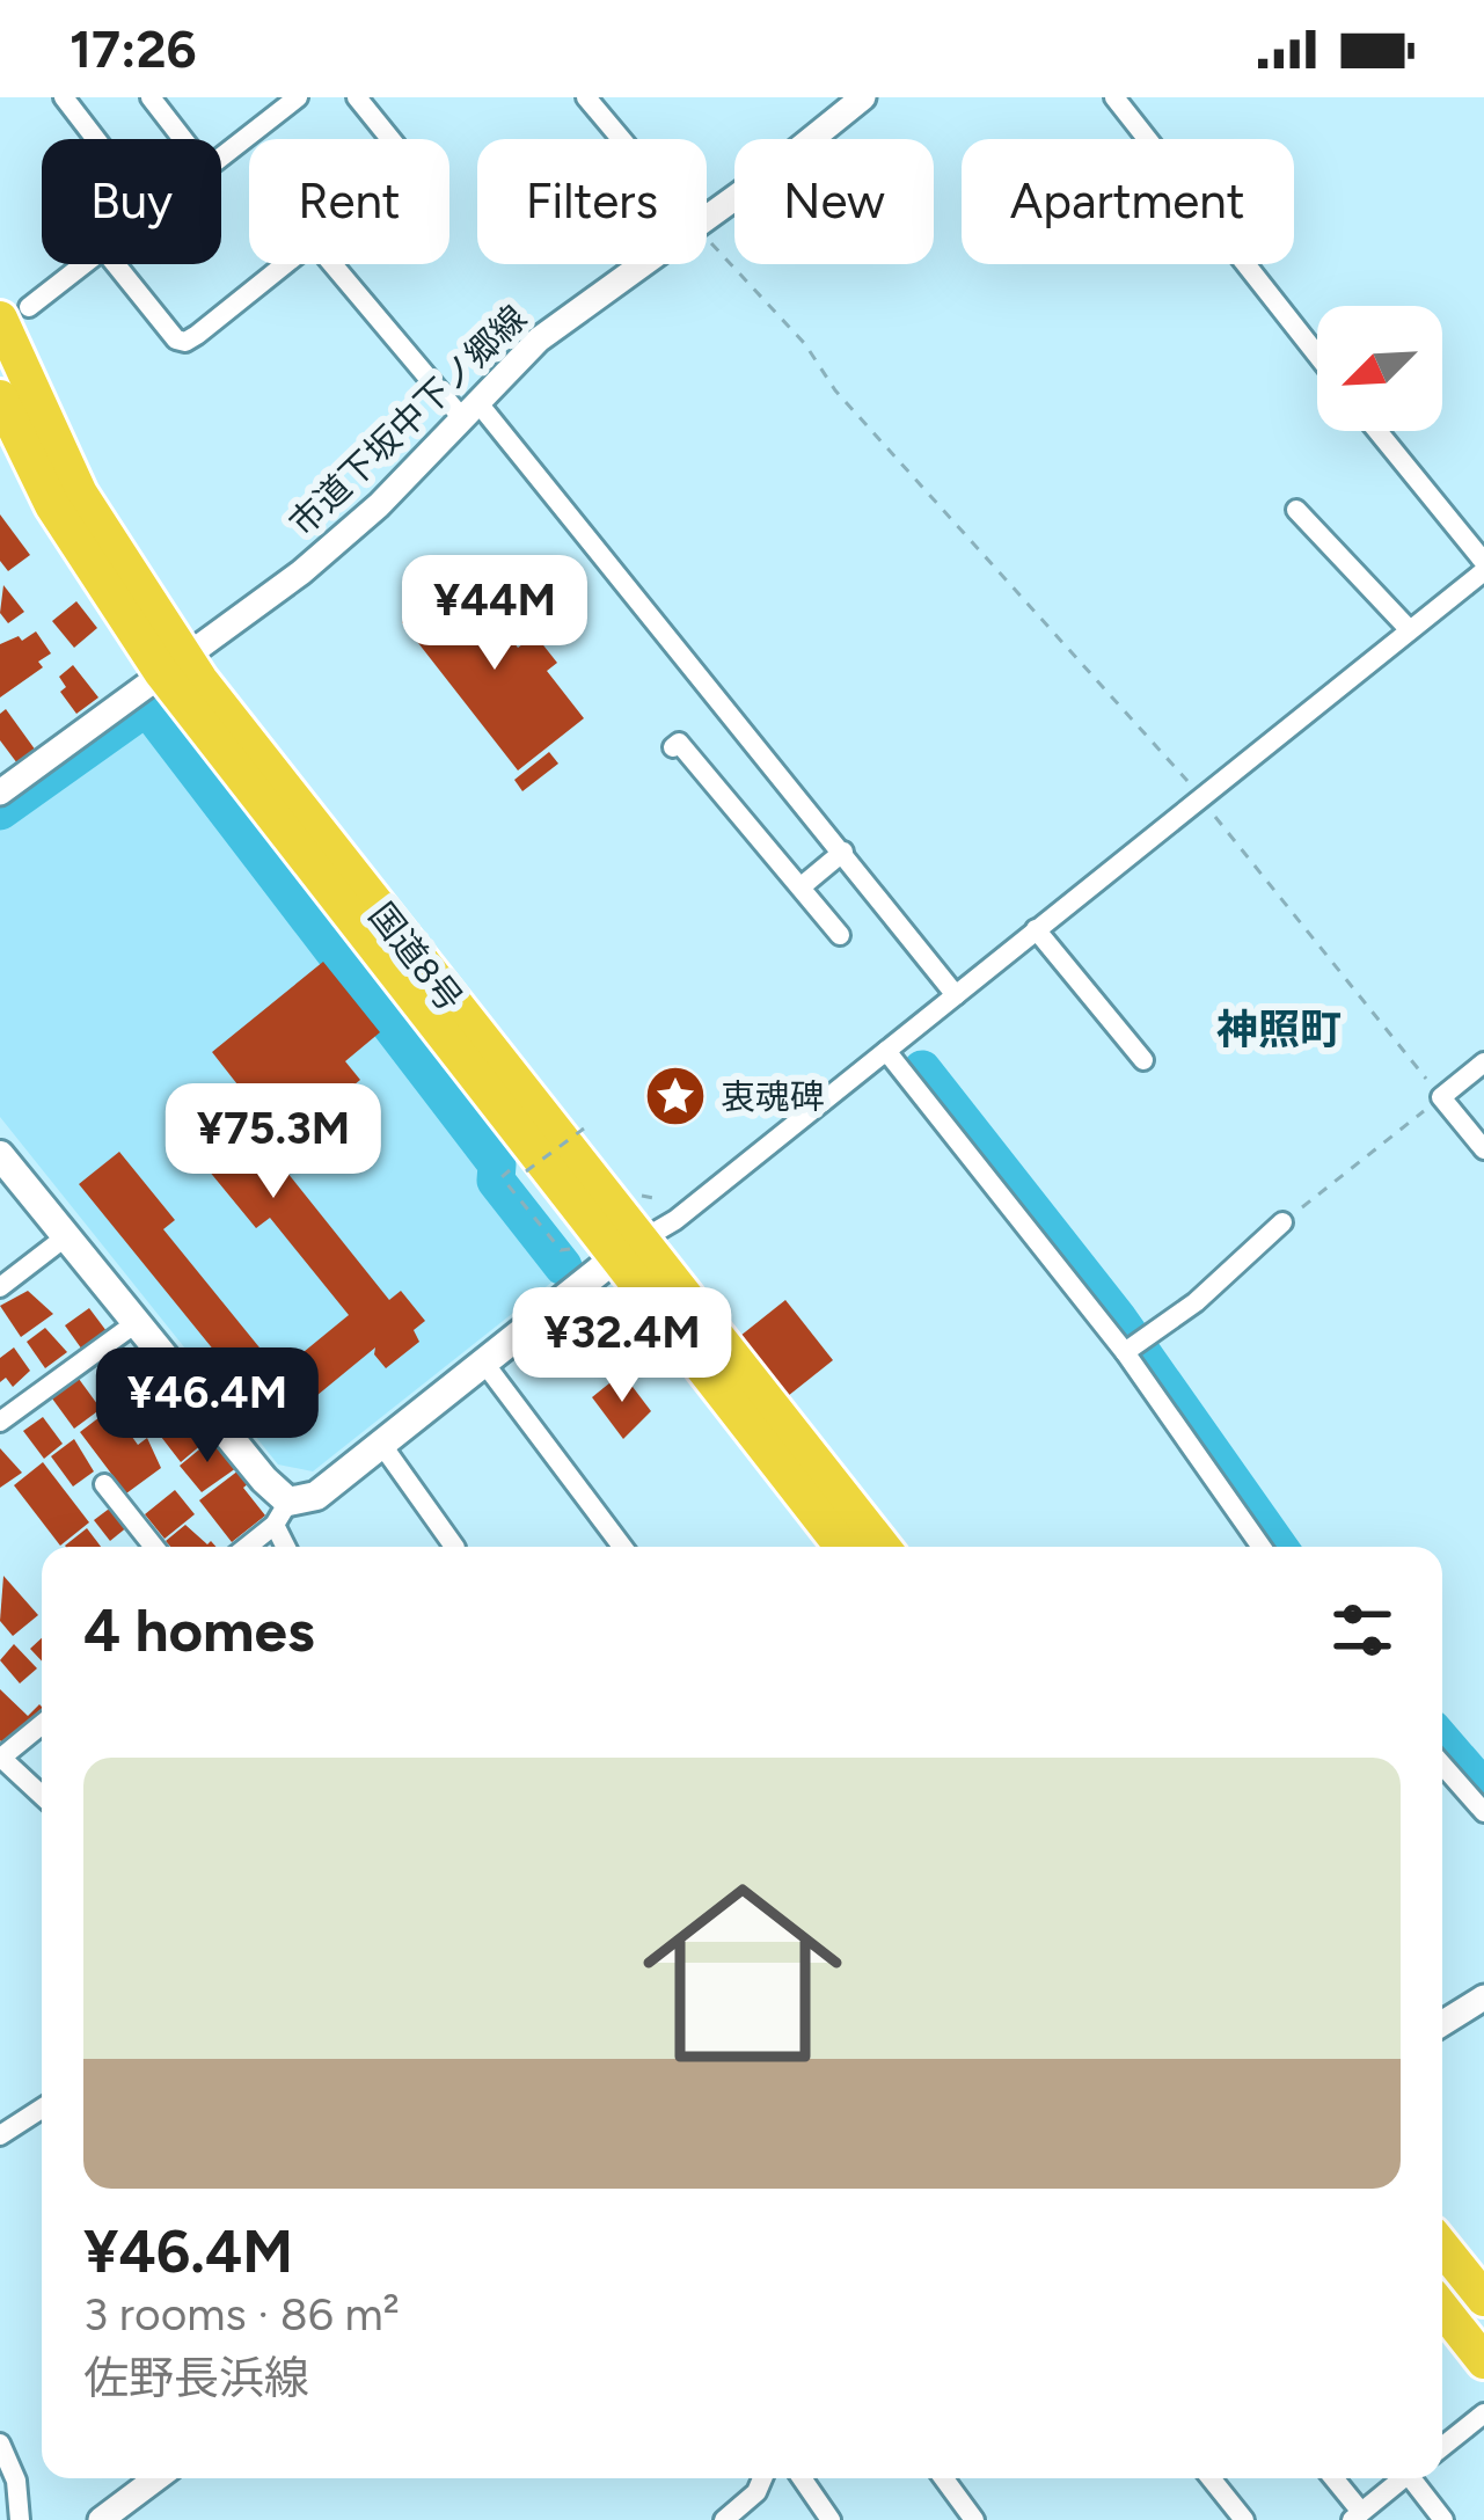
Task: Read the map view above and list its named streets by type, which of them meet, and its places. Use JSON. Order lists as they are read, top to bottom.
{
  "streets": {
    "highway": ["国道8号"],
    "street": ["市道下坂中下ノ郷線"]
  },
  "crossings": [
    ["市道下坂中下ノ郷線", "国道8号"]
  ],
  "districts": ["神照町"],
  "places": {
    "place": ["衷魂碑"]
  },
  "north": "bottom left",
  "page": {
    "status": "17:26",
    "chip": [
      "Buy",
      "Rent",
      "Filters",
      "New",
      "Apartment"
    ],
    "price": [
      "¥44M",
      "¥75.3M",
      "¥32.4M",
      "¥46.4M"
    ],
    "heading": "4 homes",
    "list": [
      {
        "name": "¥46.4M",
        "note": "3 rooms · 86 m² · 佐野長浜線"
      }
    ]
  }
}
